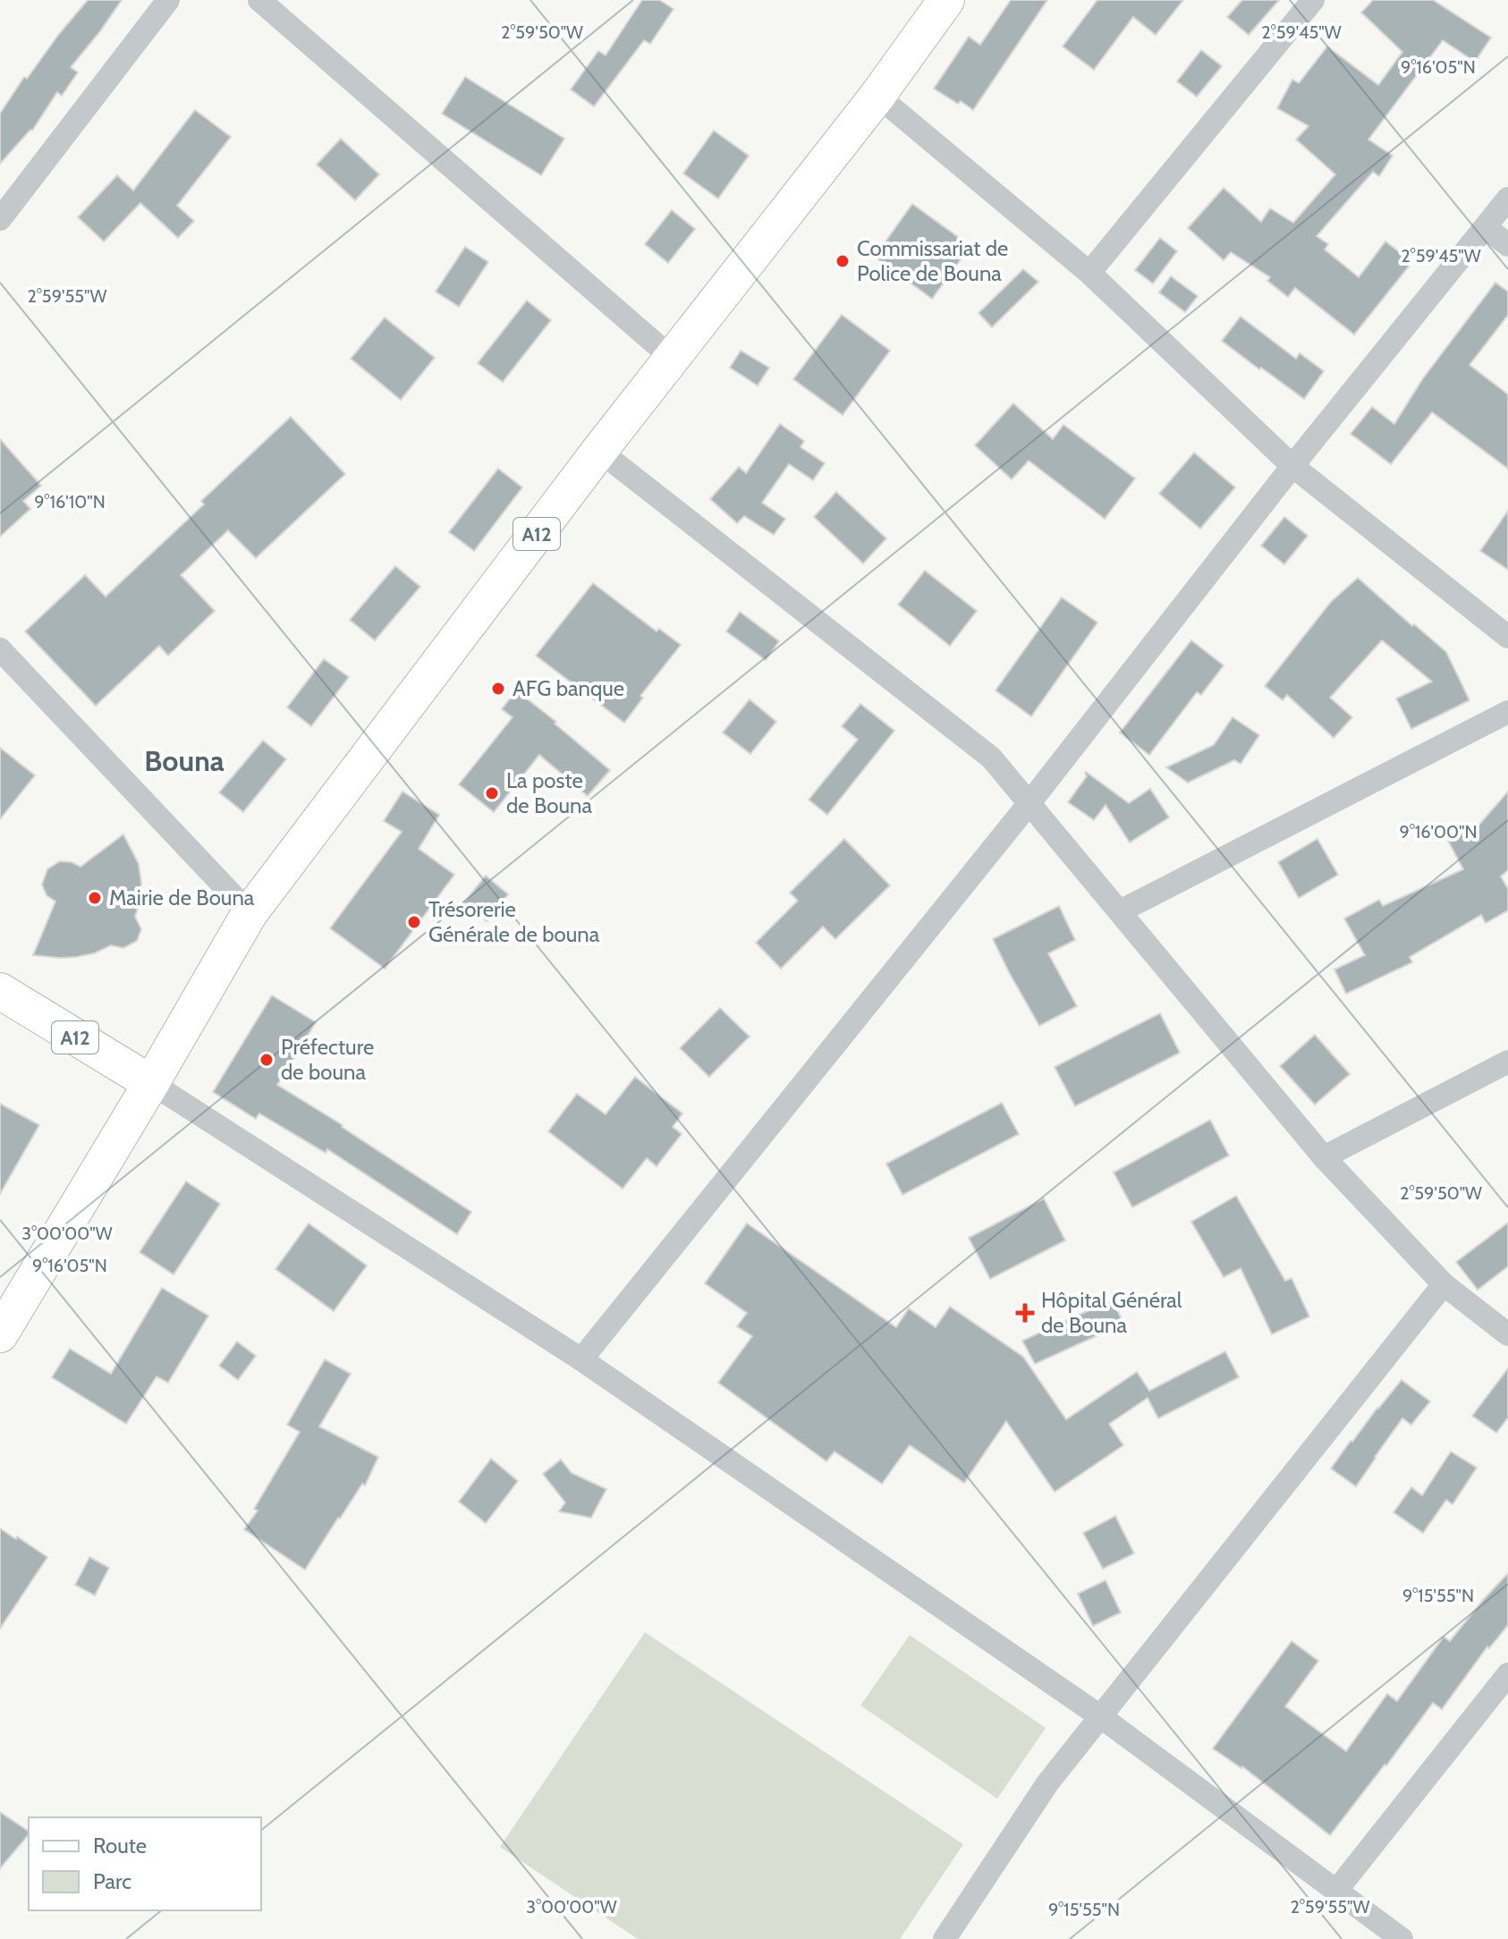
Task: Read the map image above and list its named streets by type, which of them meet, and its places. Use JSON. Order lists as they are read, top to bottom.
{
  "streets": {
    "main road": ["A12"]
  },
  "districts": ["Bouna"],
  "places": {
    "other": [
      "Commissariat de Police de Bouna",
      "AFG banque",
      "La poste de Bouna",
      "Mairie de Bouna",
      "Trésorerie Générale de bouna",
      "Préfecture de bouna"
    ],
    "health": ["Hôpital Général de Bouna"]
  },
  "legend": ["Route", "Parc"],
  "coordinates": [
    "2°59'50\"W",
    "2°59'45\"W",
    "9°16'05\"N",
    "2°59'55\"W",
    "9°16'10\"N",
    "9°16'00\"N",
    "3°00'00\"W",
    "9°15'55\"N"
  ]
}
